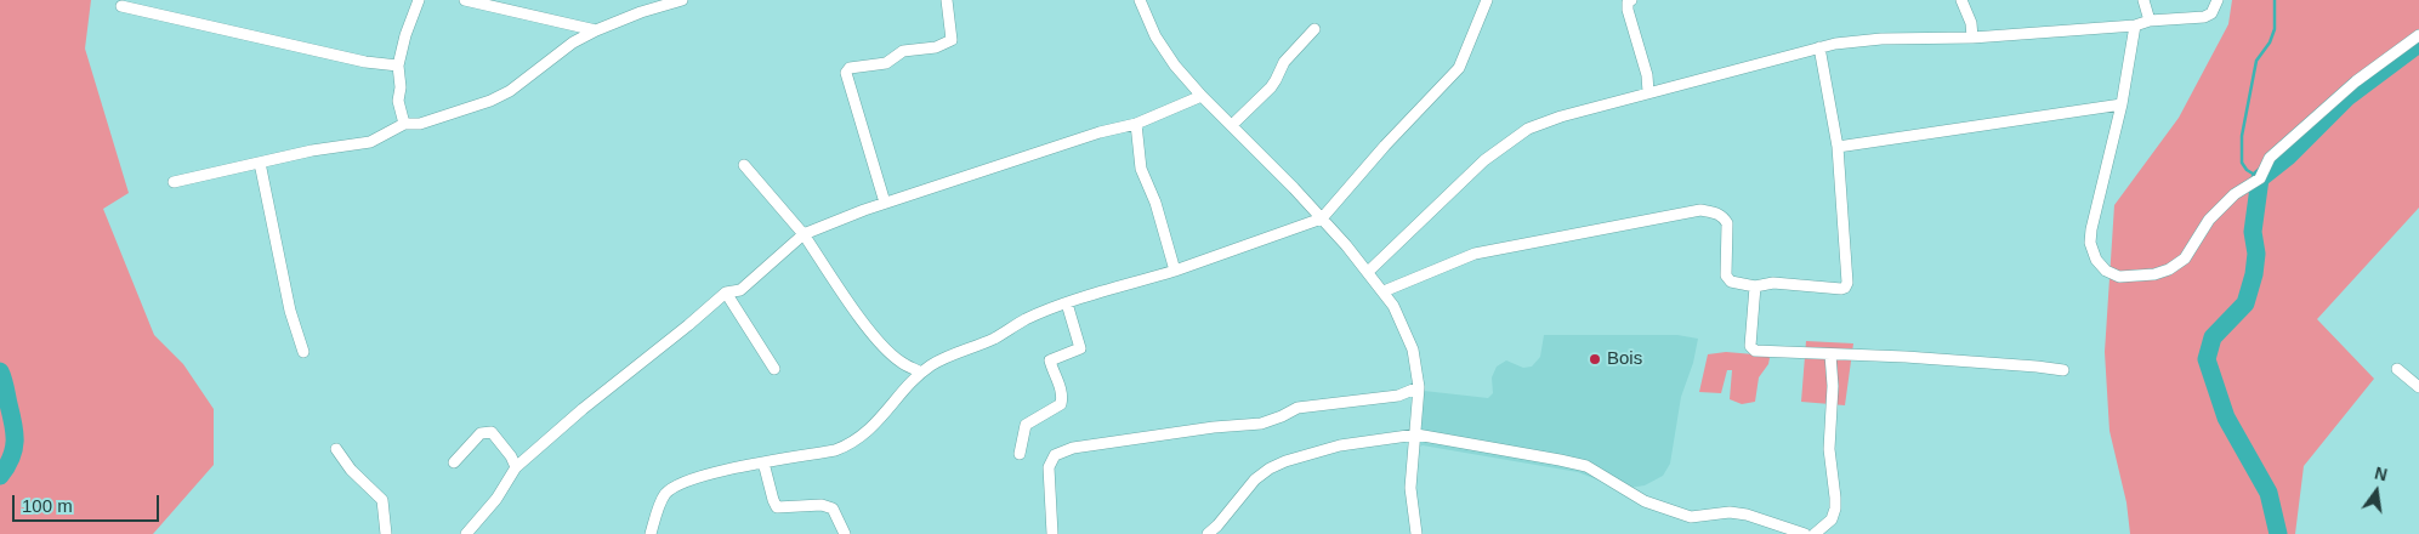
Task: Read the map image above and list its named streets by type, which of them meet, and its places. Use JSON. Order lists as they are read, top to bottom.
{
  "places": ["Bois"],
  "scale_bar": "100 m",
  "north": "top"
}
